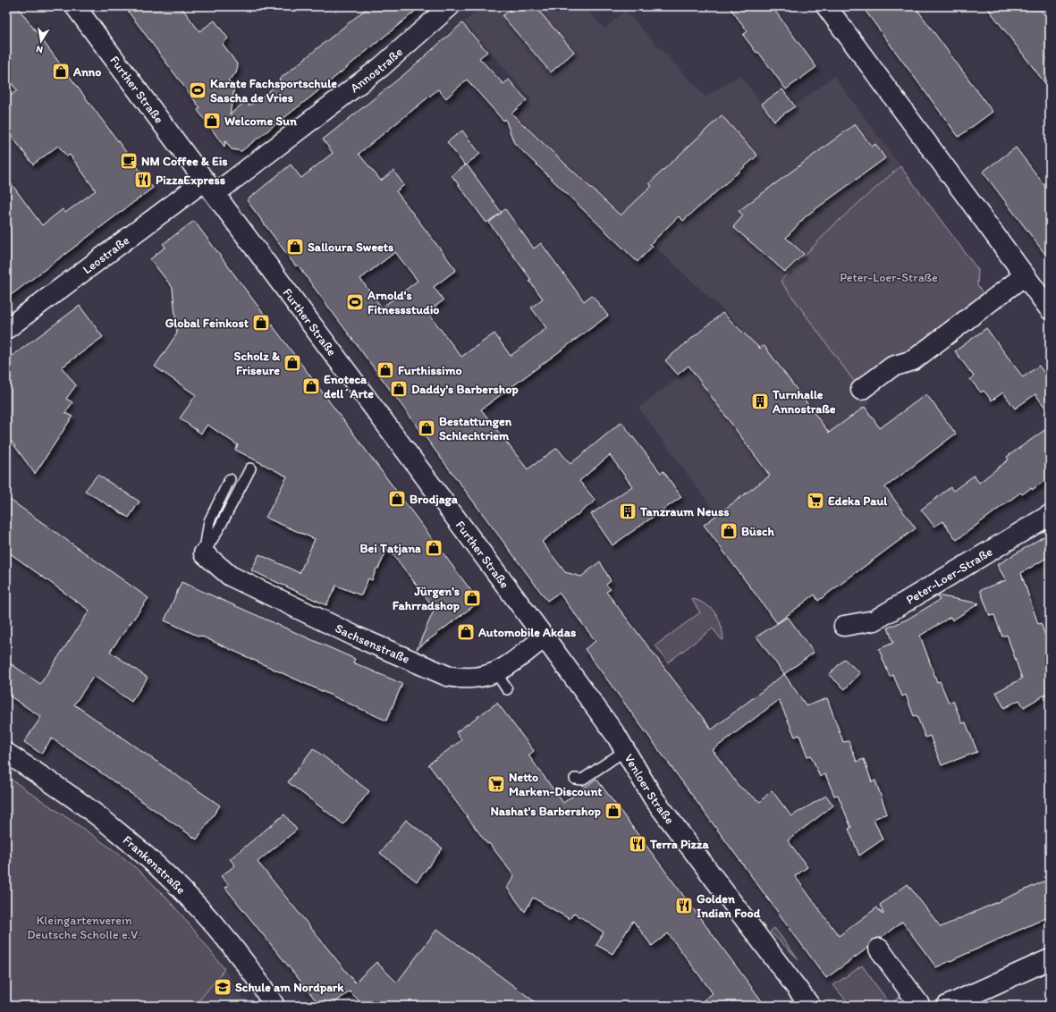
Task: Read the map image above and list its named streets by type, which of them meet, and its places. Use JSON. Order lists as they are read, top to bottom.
{
  "streets": {
    "street": [
      "Annostraße",
      "Further Straße",
      "Leostraße",
      "Peter-Loer-Straße",
      "Sachsenstraße",
      "Venloer Straße",
      "Frankenstraße"
    ]
  },
  "crossings": [
    ["Annostraße", "Further Straße"],
    ["Annostraße", "Leostraße"],
    ["Further Straße", "Leostraße"],
    ["Further Straße", "Sachsenstraße"],
    ["Further Straße", "Venloer Straße"],
    ["Sachsenstraße", "Venloer Straße"]
  ],
  "parks": ["Peter-Loer-Straße", "Kleingartenverein Deutsche Scholle e.V."],
  "places": {
    "shop": [
      "Anno",
      "Welcome Sun",
      "Salloura Sweets",
      "Global Feinkost",
      "Scholz & Friseure",
      "Furthissimo",
      "Enoteca dell´Arte",
      "Daddy's Barbershop",
      "Bestattungen Schlechtriem",
      "Brodjaga",
      "Büsch",
      "Bei Tatjana",
      "Jürgen's Fahrradshop",
      "Automobile Akdas",
      "Nashat's Barbershop"
    ],
    "sports": ["Karate Fachsportschule Sascha de Vries", "Arnold's Fitnessstudio"],
    "cafe": ["NM Coffee & Eis"],
    "restaurant": ["PizzaExpress", "Terra Pizza", "Golden Indian Food"],
    "building": ["Turnhalle Annostraße", "Tanzraum Neuss"],
    "supermarket": ["Edeka Paul", "Netto Marken-Discount"],
    "school or university": ["Schule am Nordpark"]
  },
  "north": "bottom"
}
